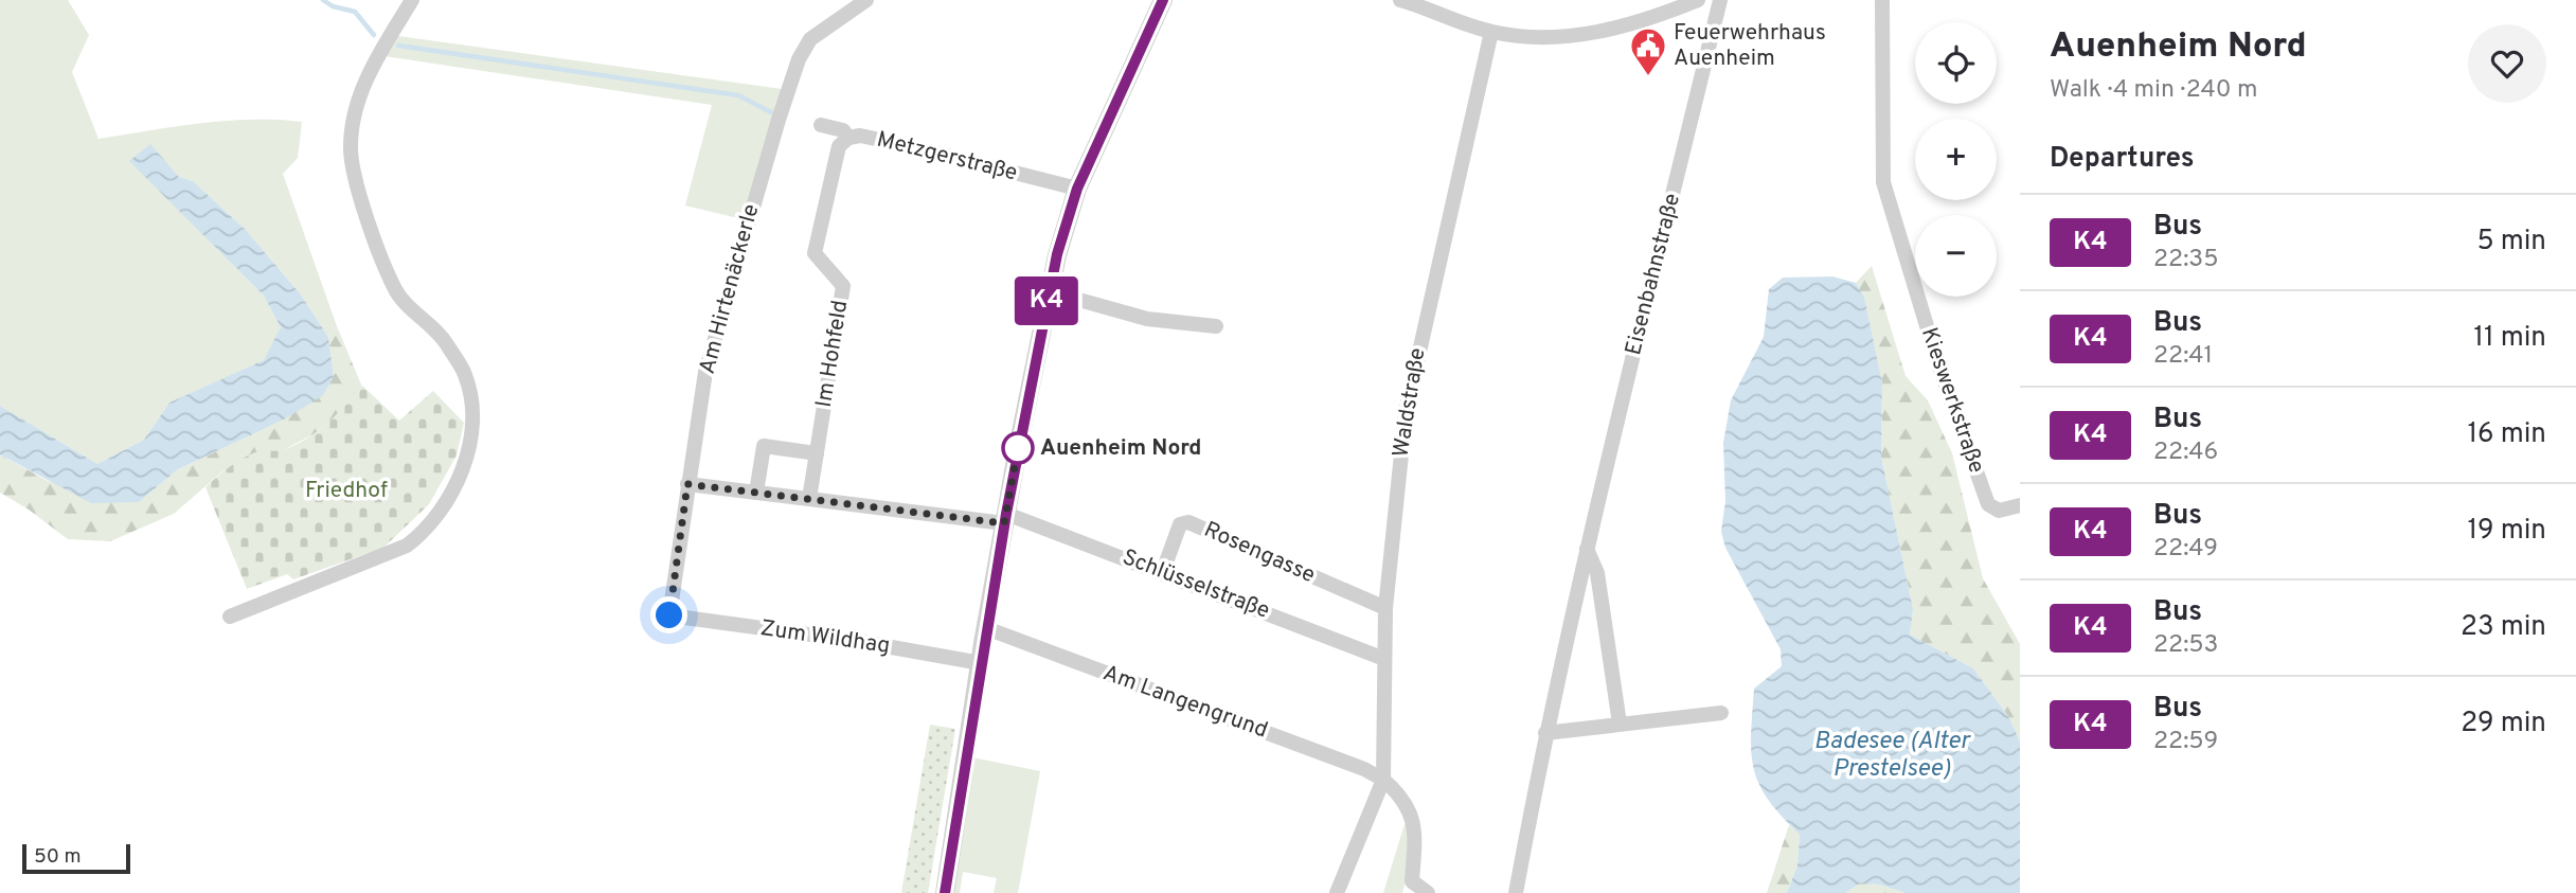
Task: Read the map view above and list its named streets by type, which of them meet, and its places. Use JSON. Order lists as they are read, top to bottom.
{
  "streets": {
    "street": [
      "Metzgerstraße",
      "Eisenbahnstraße",
      "Am Hirtenäckerle",
      "Im Hohfeld",
      "Kieswerkstraße",
      "Waldstraße",
      "Rosengasse",
      "Schlüsselstraße",
      "Zum Wildhag",
      "Am Langengrund"
    ]
  },
  "crossings": [
    ["Metzgerstraße", "Im Hohfeld"],
    ["Am Hirtenäckerle", "Zum Wildhag"],
    ["Waldstraße", "Rosengasse"],
    ["Waldstraße", "Schlüsselstraße"],
    ["Waldstraße", "Am Langengrund"],
    ["Rosengasse", "Schlüsselstraße"]
  ],
  "water": ["Badesee (Alter Prestelsee)"],
  "parks": ["Friedhof"],
  "places": {
    "public building": ["Feuerwehrhaus Auenheim"],
    "other": ["Auenheim Nord"]
  },
  "lines": ["bus line K4"],
  "scale_bar": "50 m",
  "page": {
    "on_map": "K4",
    "heading": [
      ["Auenheim Nord", "Walk · 4 min · 240 m"],
      "Departures"
    ],
    "map_buttons": ["+", "−"],
    "list": [
      {
        "mark": "K4",
        "name": "Bus",
        "note": "22:35",
        "value": "5 min"
      },
      {
        "mark": "K4",
        "name": "Bus",
        "note": "22:41",
        "value": "11 min"
      },
      {
        "mark": "K4",
        "name": "Bus",
        "note": "22:46",
        "value": "16 min"
      },
      {
        "mark": "K4",
        "name": "Bus",
        "note": "22:49",
        "value": "19 min"
      },
      {
        "mark": "K4",
        "name": "Bus",
        "note": "22:53",
        "value": "23 min"
      },
      {
        "mark": "K4",
        "name": "Bus",
        "note": "22:59",
        "value": "29 min"
      }
    ],
    "scale": "50 m"
  }
}
